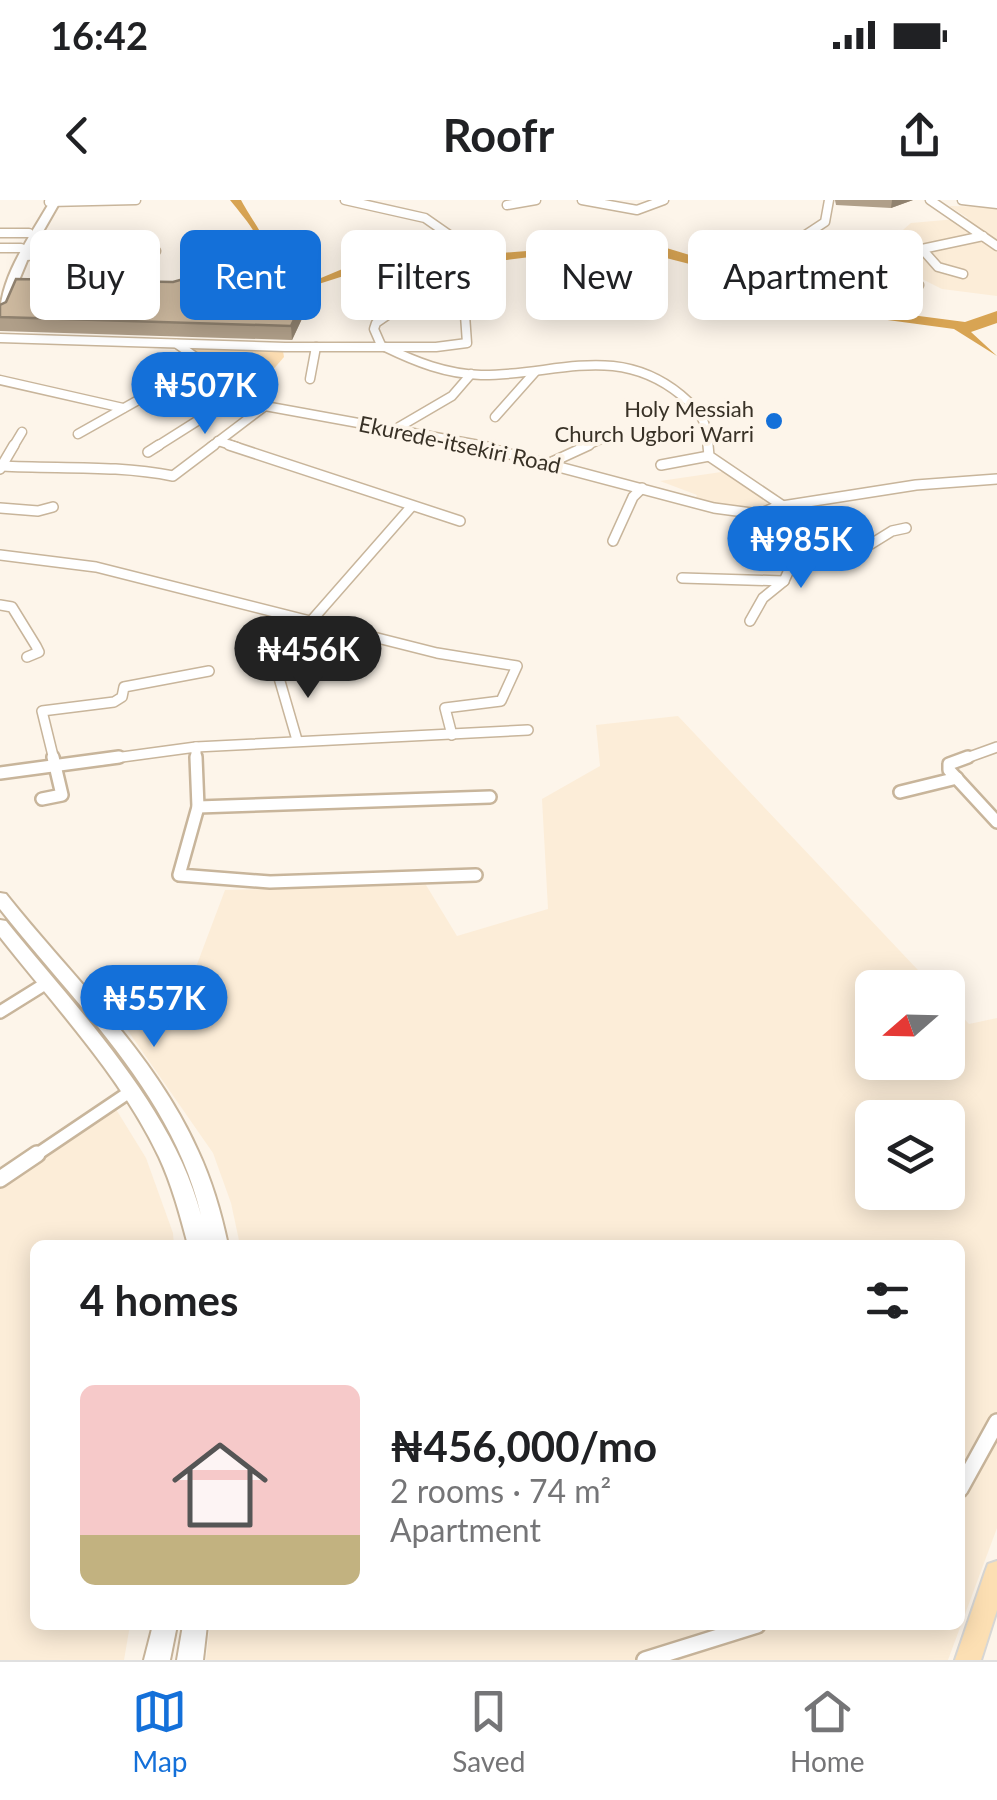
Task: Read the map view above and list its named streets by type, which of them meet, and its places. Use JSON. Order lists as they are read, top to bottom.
{
  "streets": {
    "street": ["Ekurede-itsekiri Road"]
  },
  "places": ["Holy Messiah Church Ugbori Warri"],
  "north": "left",
  "page": {
    "status": "16:42",
    "header": "Roofr",
    "chip": [
      "Buy",
      "Rent",
      "Filters",
      "New",
      "Apartment"
    ],
    "price": [
      "₦507K",
      "₦985K",
      "₦456K",
      "₦557K"
    ],
    "heading": "4 homes",
    "list": [
      {
        "name": "₦456,000/mo",
        "note": "2 rooms · 74 m² · Apartment"
      }
    ],
    "tabs": ["Map", "Saved", "Home"]
  }
}
